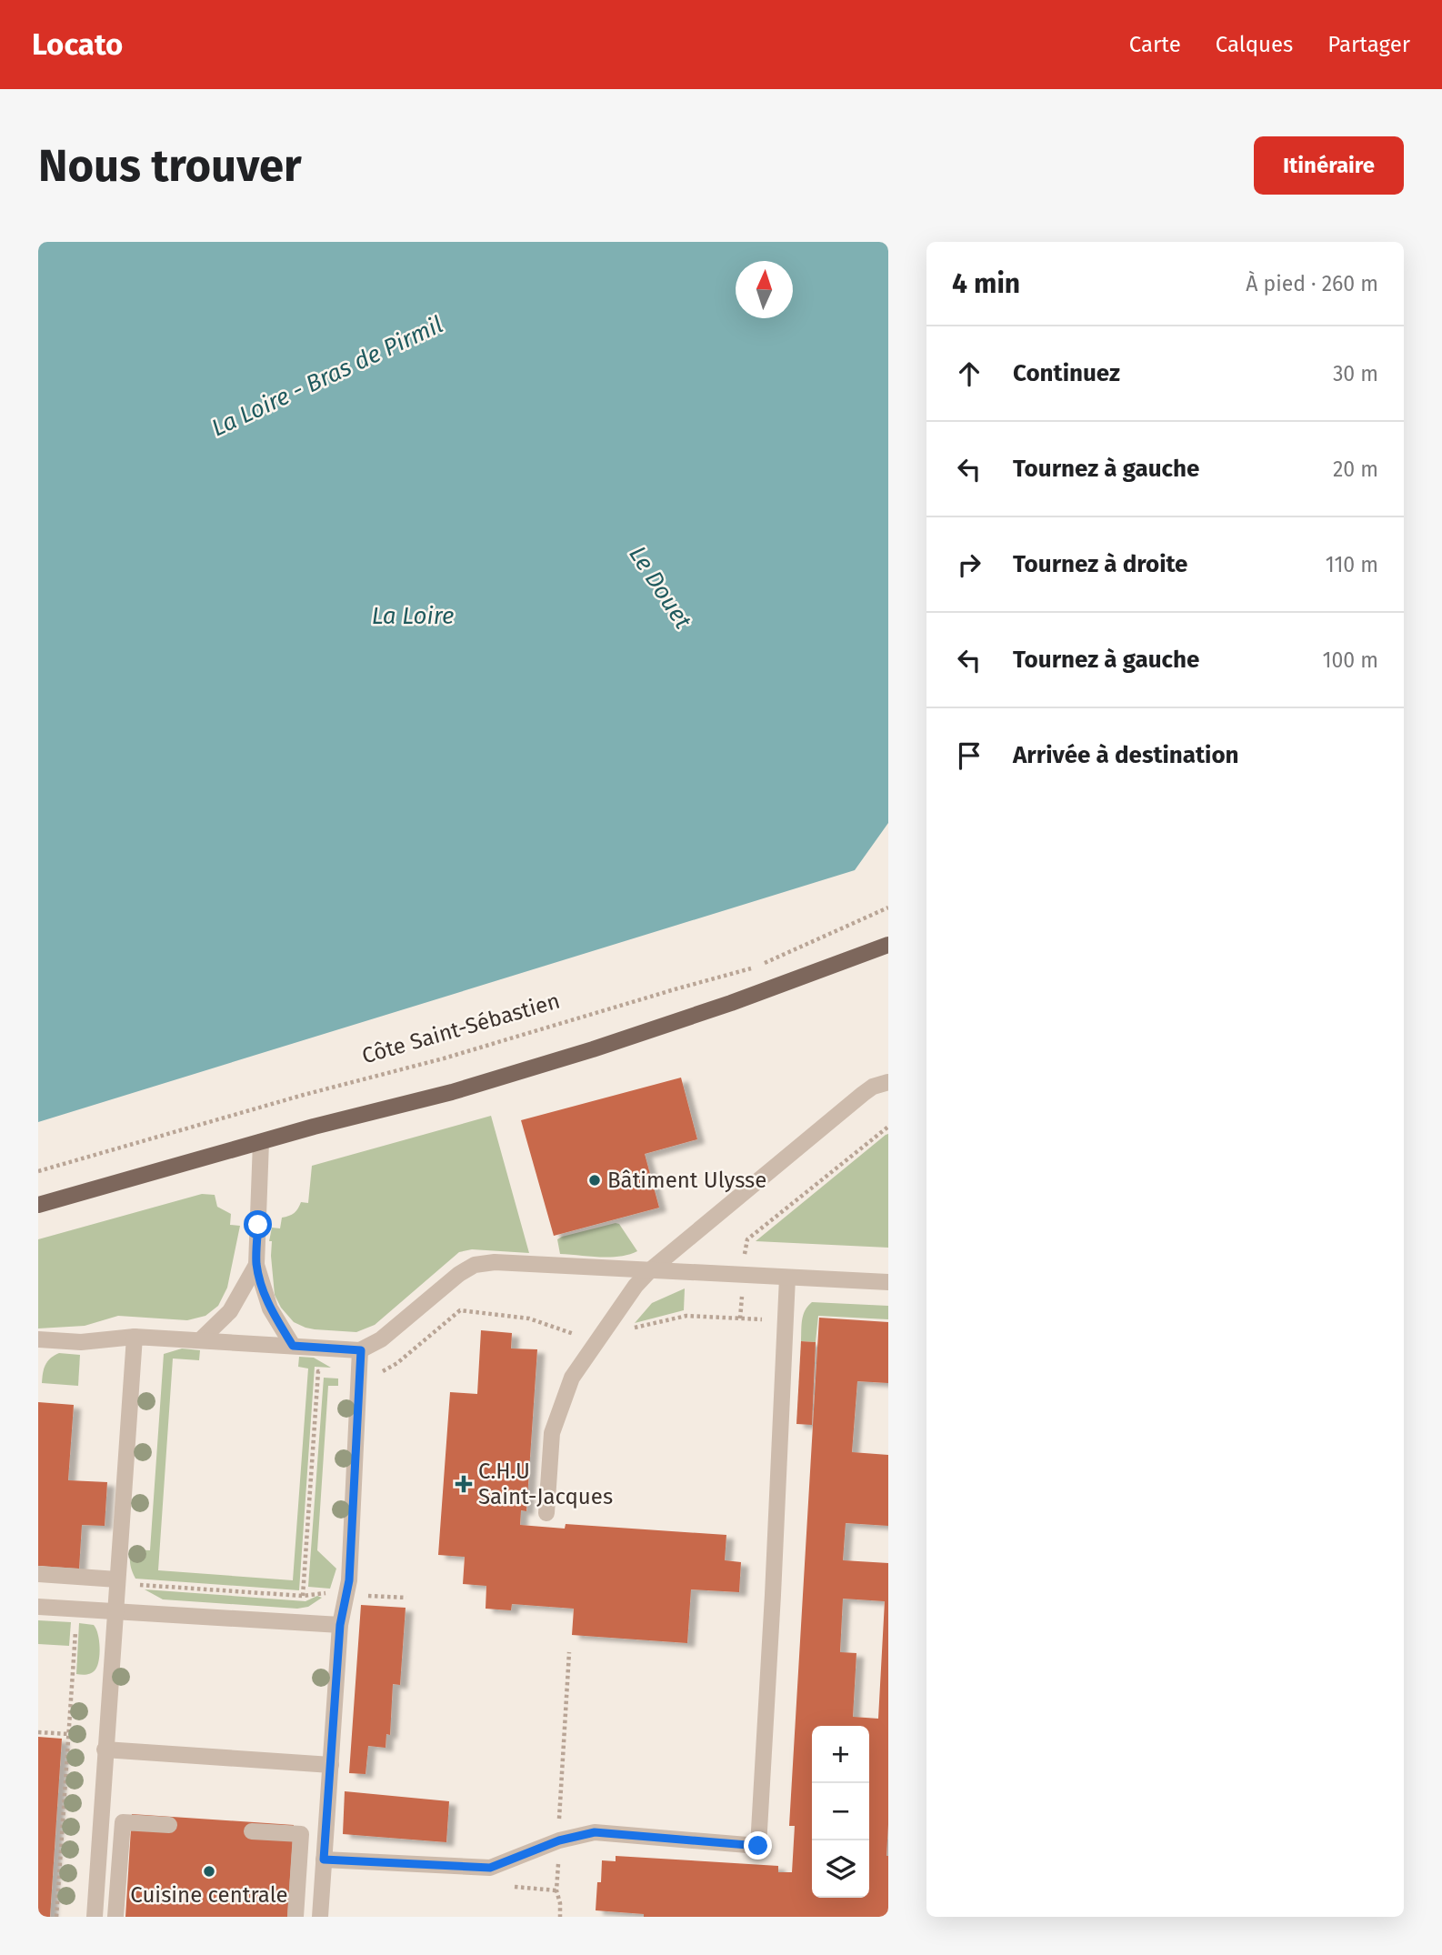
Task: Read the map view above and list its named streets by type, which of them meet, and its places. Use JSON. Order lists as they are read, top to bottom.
{
  "streets": {
    "path": ["Côte Saint-Sébastien"]
  },
  "water": ["La Loire - Bras de Pirmil", "Le Douet", "La Loire"],
  "places": {
    "other": ["Bâtiment Ulysse", "Cuisine centrale"],
    "health": ["C.H.U Saint-Jacques"]
  },
  "north": "top",
  "page": {
    "header": "Locato",
    "nav": ["Carte", "Calques", "Partager"],
    "buttons": "Itinéraire",
    "title": "Nous trouver",
    "heading": ["4 min", "À pied · 260 m"],
    "list": [
      ["Continuez", "30 m"],
      ["Tournez à gauche", "20 m"],
      ["Tournez à droite", "110 m"],
      ["Tournez à gauche", "100 m"],
      "Arrivée à destination"
    ],
    "map_buttons": ["+", "−"]
  }
}
